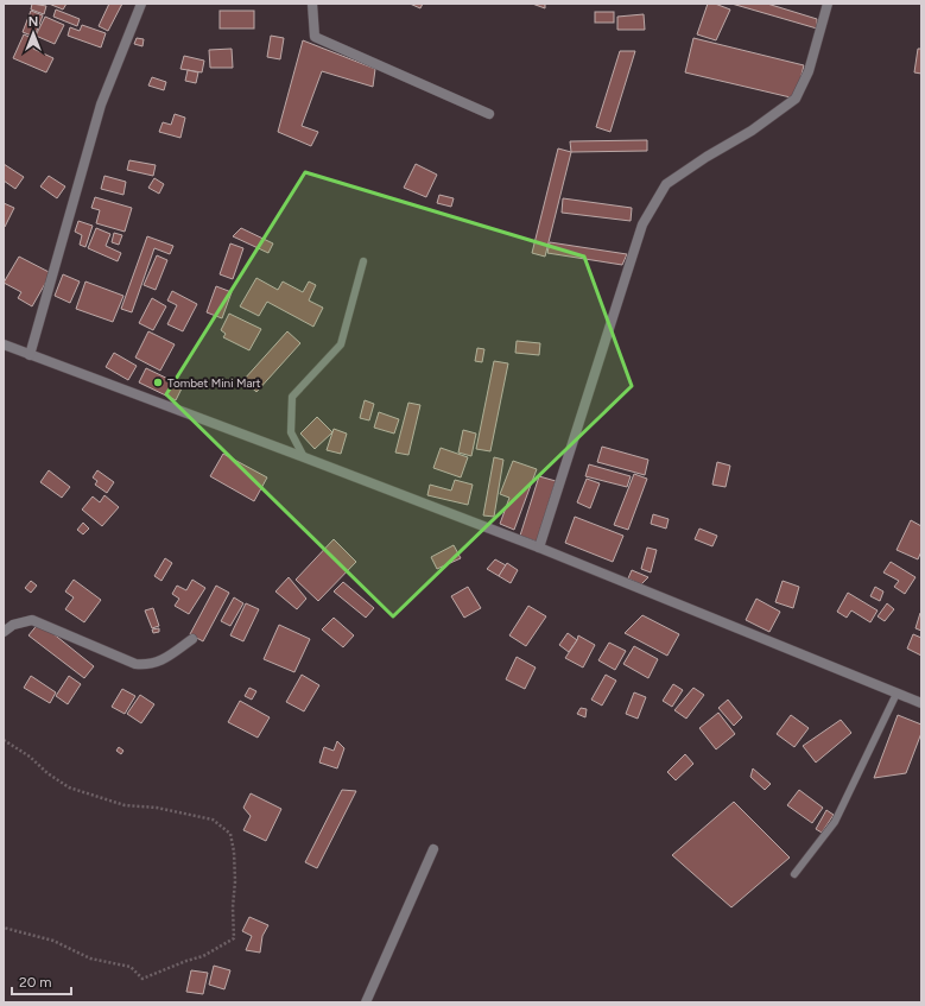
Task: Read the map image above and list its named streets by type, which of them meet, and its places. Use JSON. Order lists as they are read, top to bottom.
{
  "places": ["Tombet Mini Mart"],
  "scale_bar": "20 m",
  "north": "top"
}
